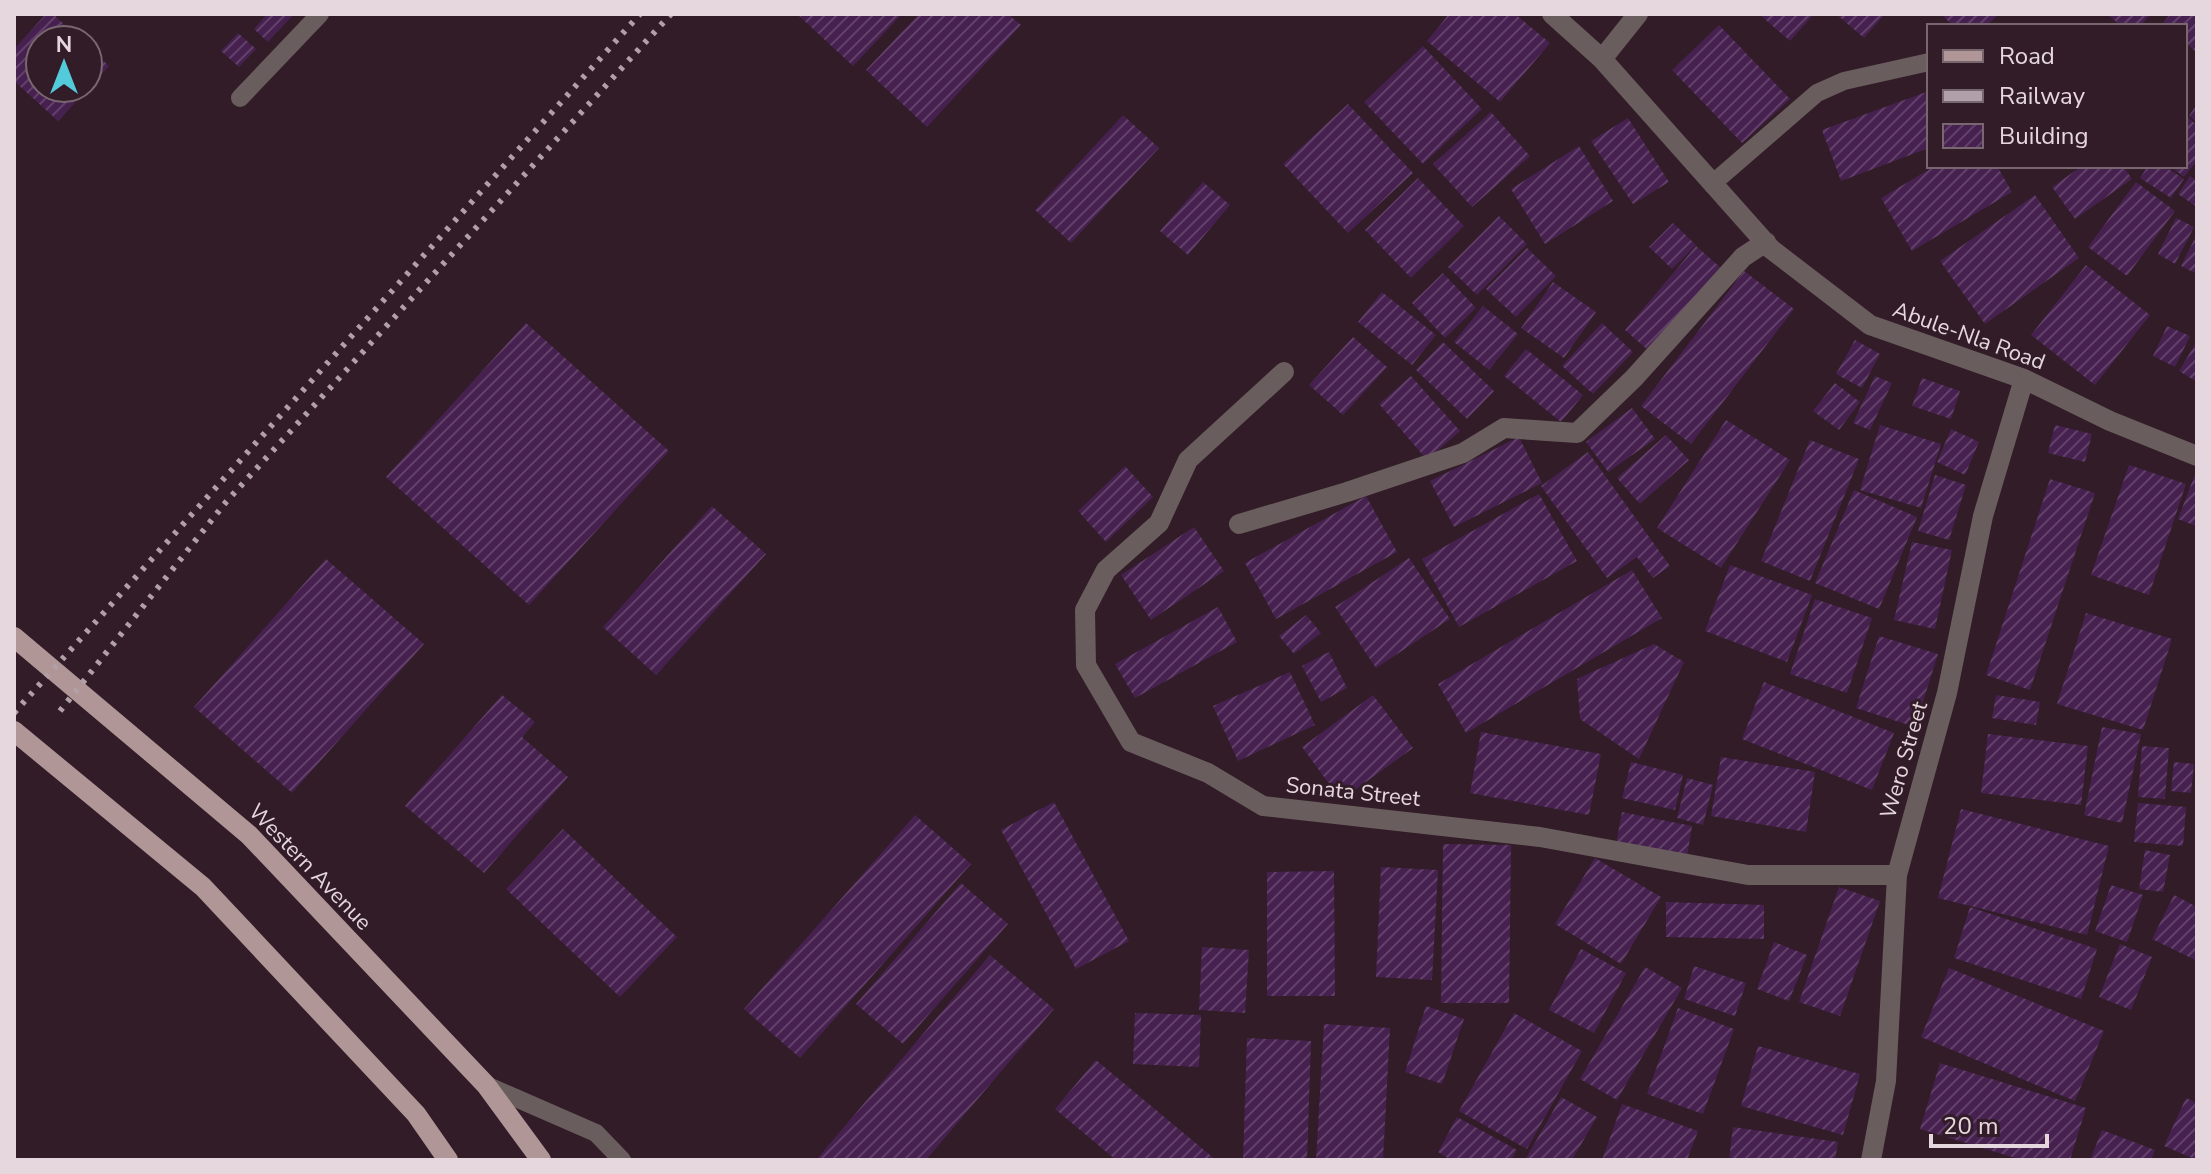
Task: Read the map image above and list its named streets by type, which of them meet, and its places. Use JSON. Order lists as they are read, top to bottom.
{
  "streets": {
    "main road": ["Western Avenue"],
    "street": ["Abule-Nla Road", "Wero Street", "Sonata Street"]
  },
  "crossings": [
    ["Abule-Nla Road", "Wero Street"],
    ["Wero Street", "Sonata Street"]
  ],
  "legend": ["Road", "Railway", "Building"],
  "scale_bar": "20 m",
  "north": "top"
}
